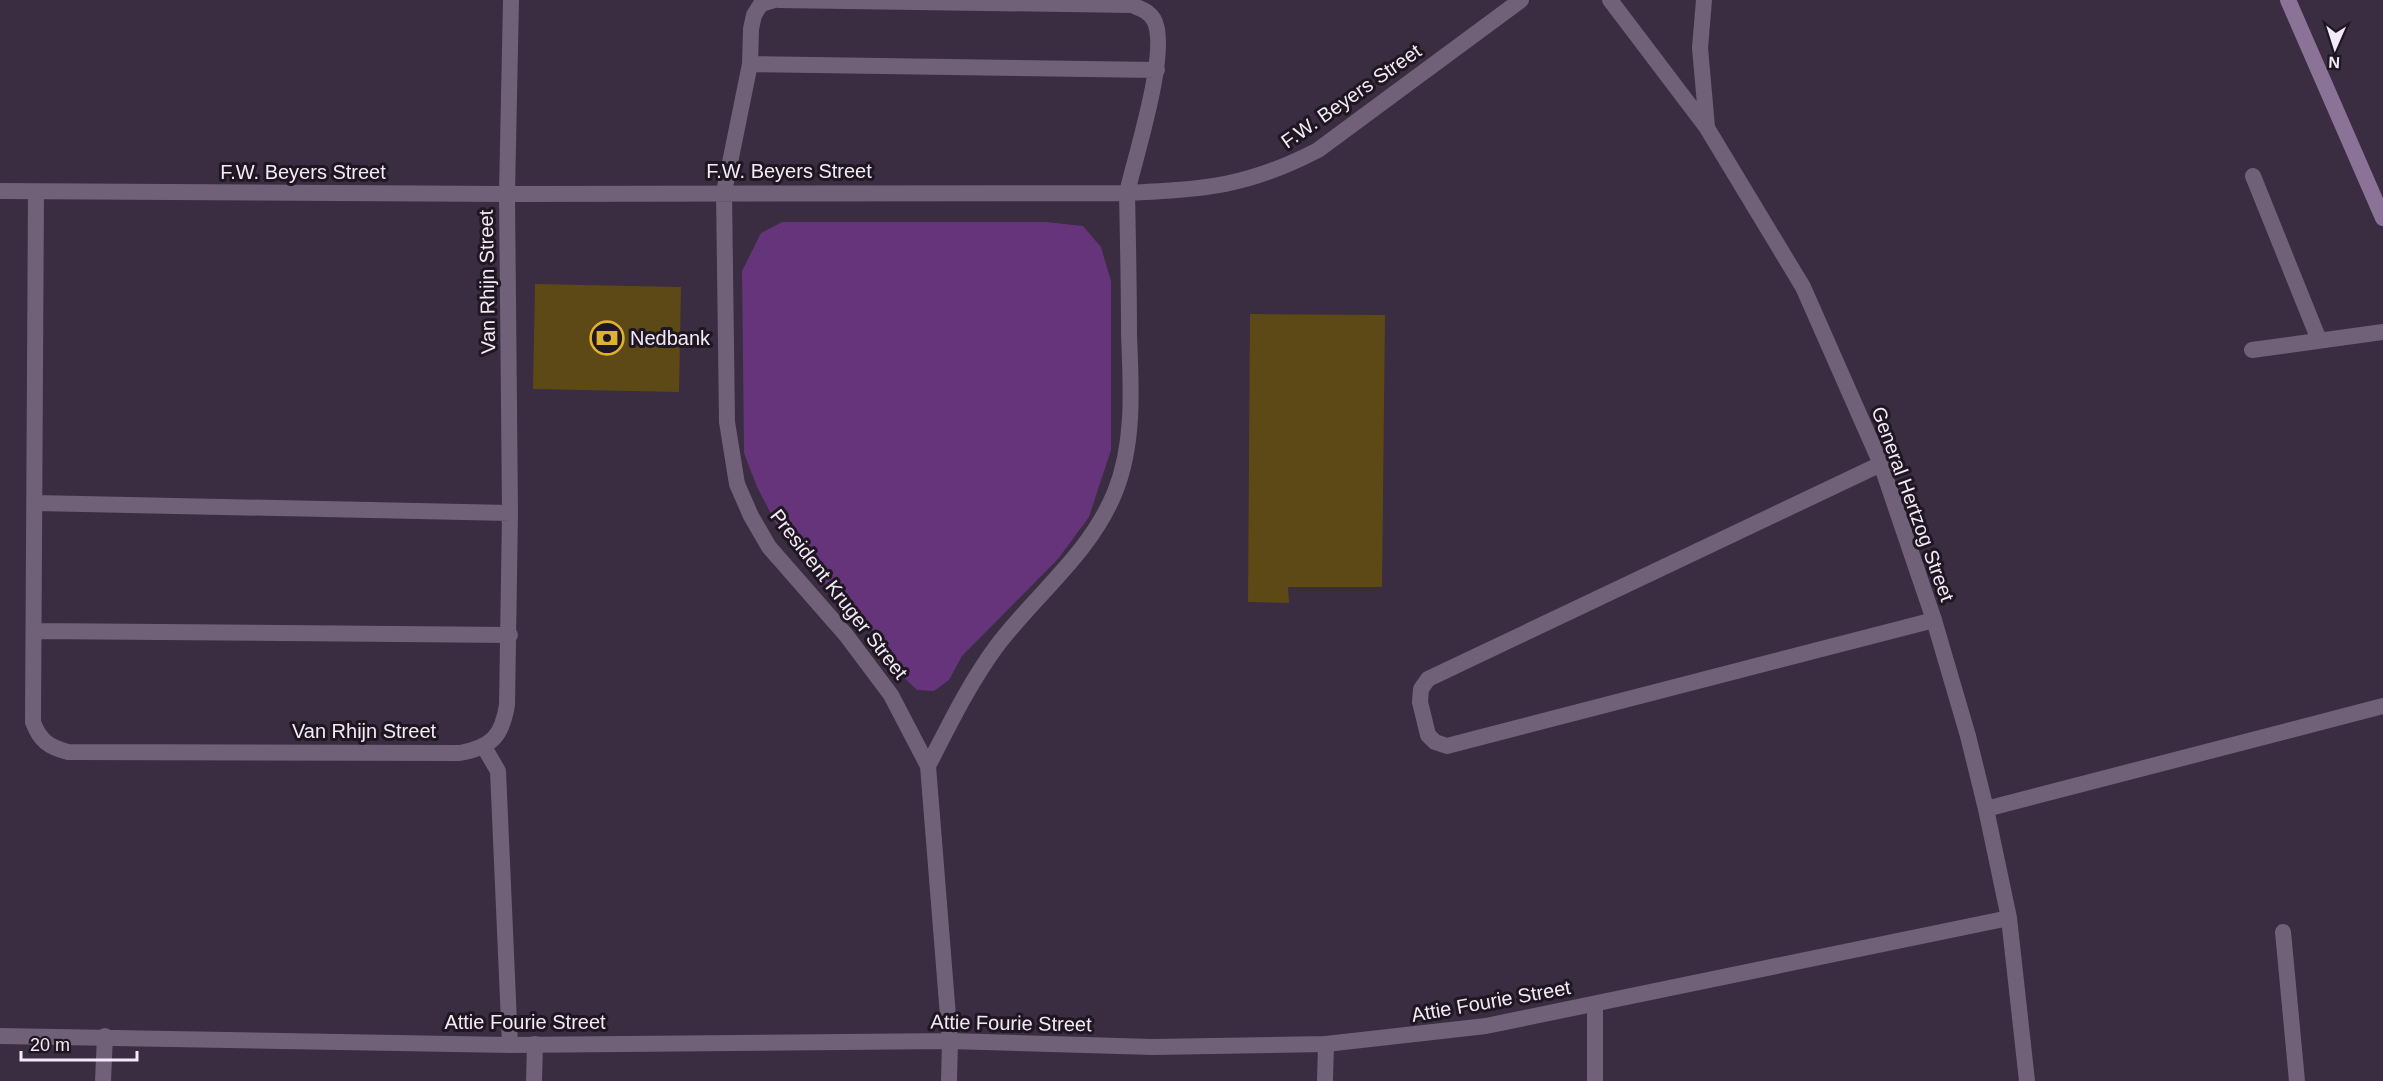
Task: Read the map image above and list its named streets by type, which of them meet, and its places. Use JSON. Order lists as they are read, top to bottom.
{
  "streets": {
    "street": [
      "F.W. Beyers Street",
      "Van Rhijn Street",
      "General Hertzog Street",
      "President Kruger Street",
      "Attie Fourie Street"
    ]
  },
  "crossings": [
    ["F.W. Beyers Street", "Van Rhijn Street"],
    ["F.W. Beyers Street", "President Kruger Street"],
    ["General Hertzog Street", "Attie Fourie Street"],
    ["President Kruger Street", "Attie Fourie Street"]
  ],
  "places": {
    "bank": ["Nedbank"]
  },
  "scale_bar": "20 m",
  "north": "bottom"
}
